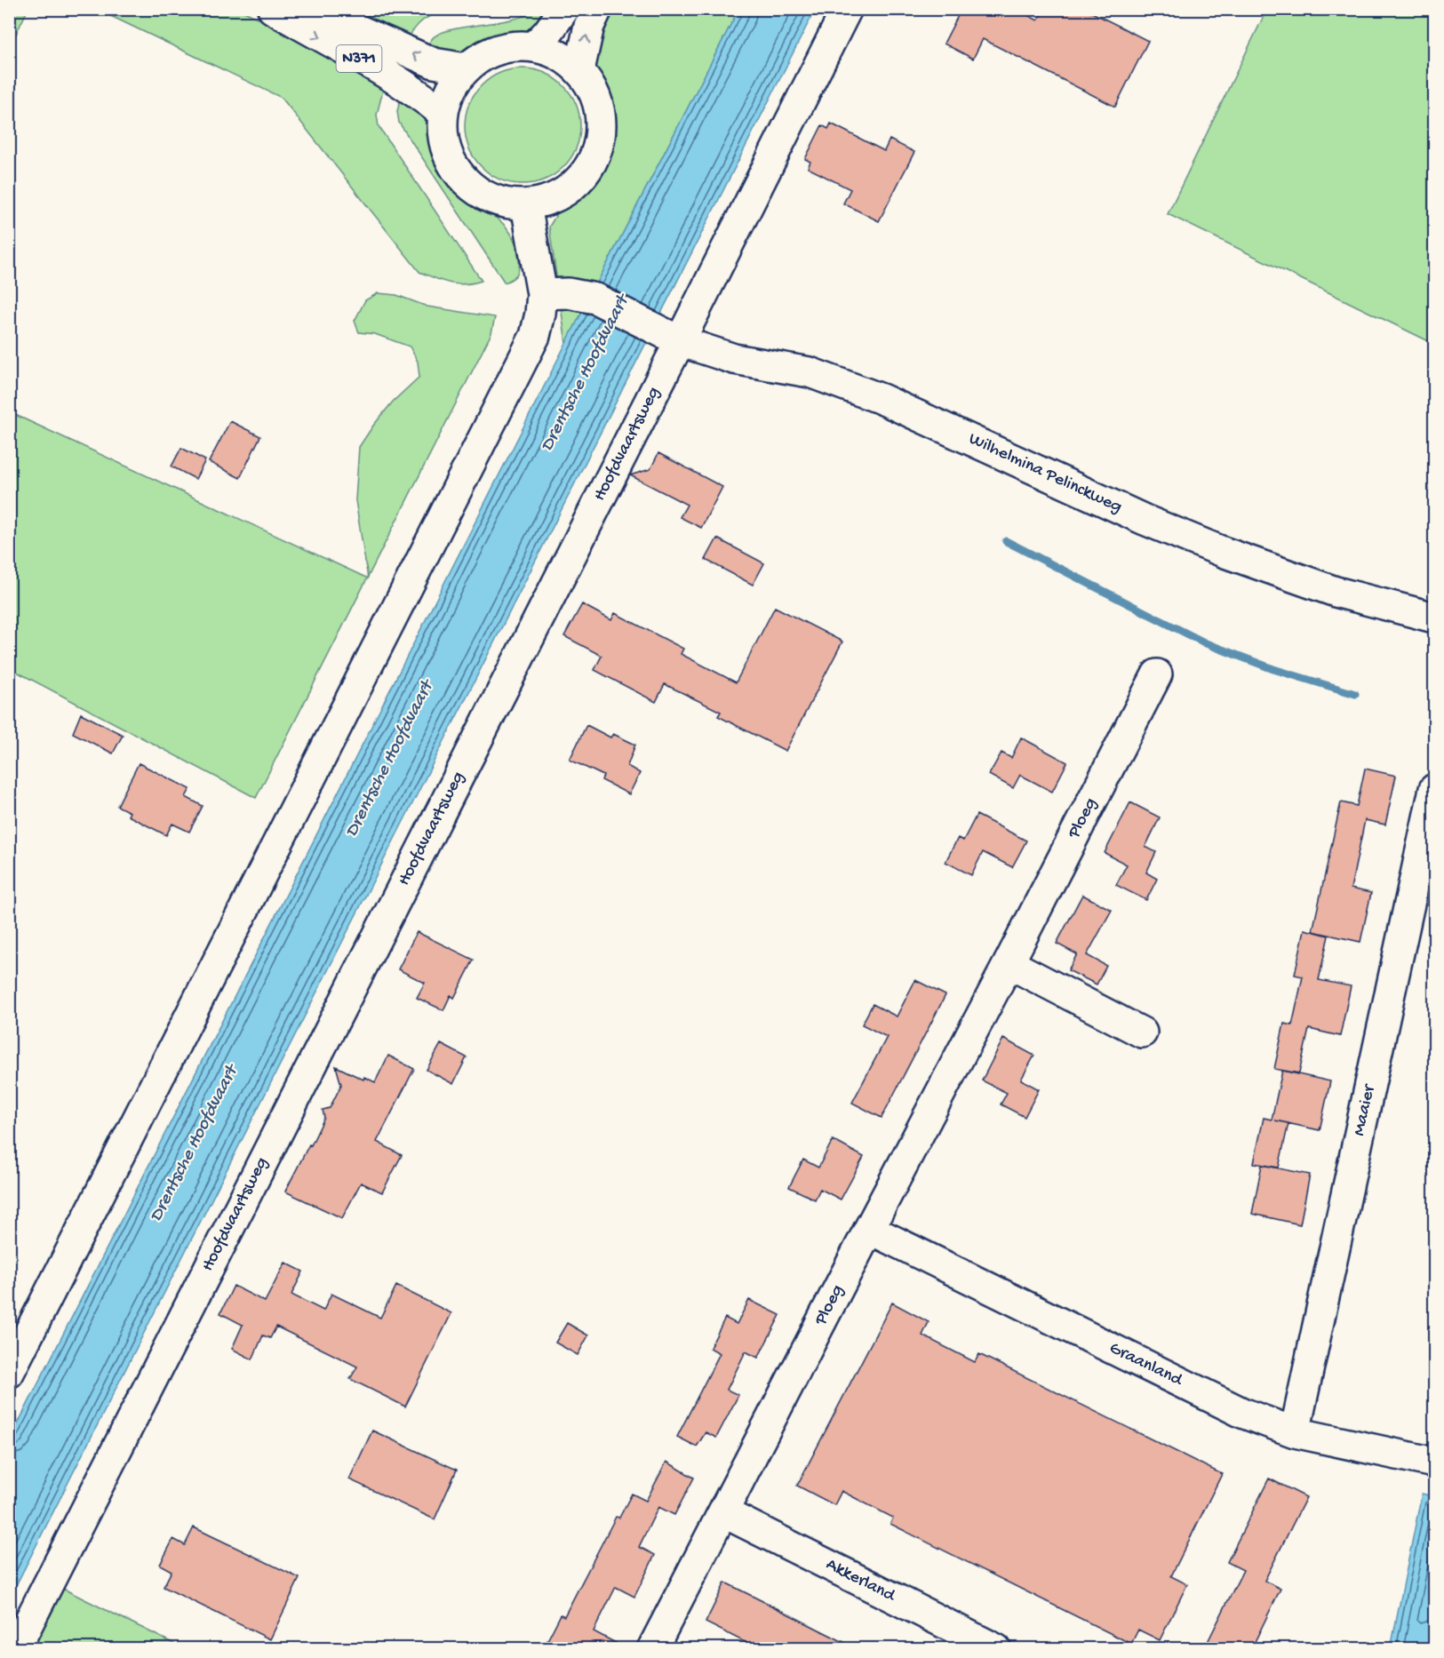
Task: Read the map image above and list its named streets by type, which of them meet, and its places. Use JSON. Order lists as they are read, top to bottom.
{
  "streets": {
    "street": [
      "N371",
      "Hoofdvaartsweg",
      "Wilhelmina Pelinckweg",
      "Ploeg",
      "Maaier",
      "Graanland",
      "Akkerland"
    ]
  },
  "crossings": [
    ["Hoofdvaartsweg", "Wilhelmina Pelinckweg"],
    ["Ploeg", "Graanland"],
    ["Ploeg", "Akkerland"],
    ["Maaier", "Graanland"]
  ],
  "water": ["Drentsche Hoofdvaart"]
}
